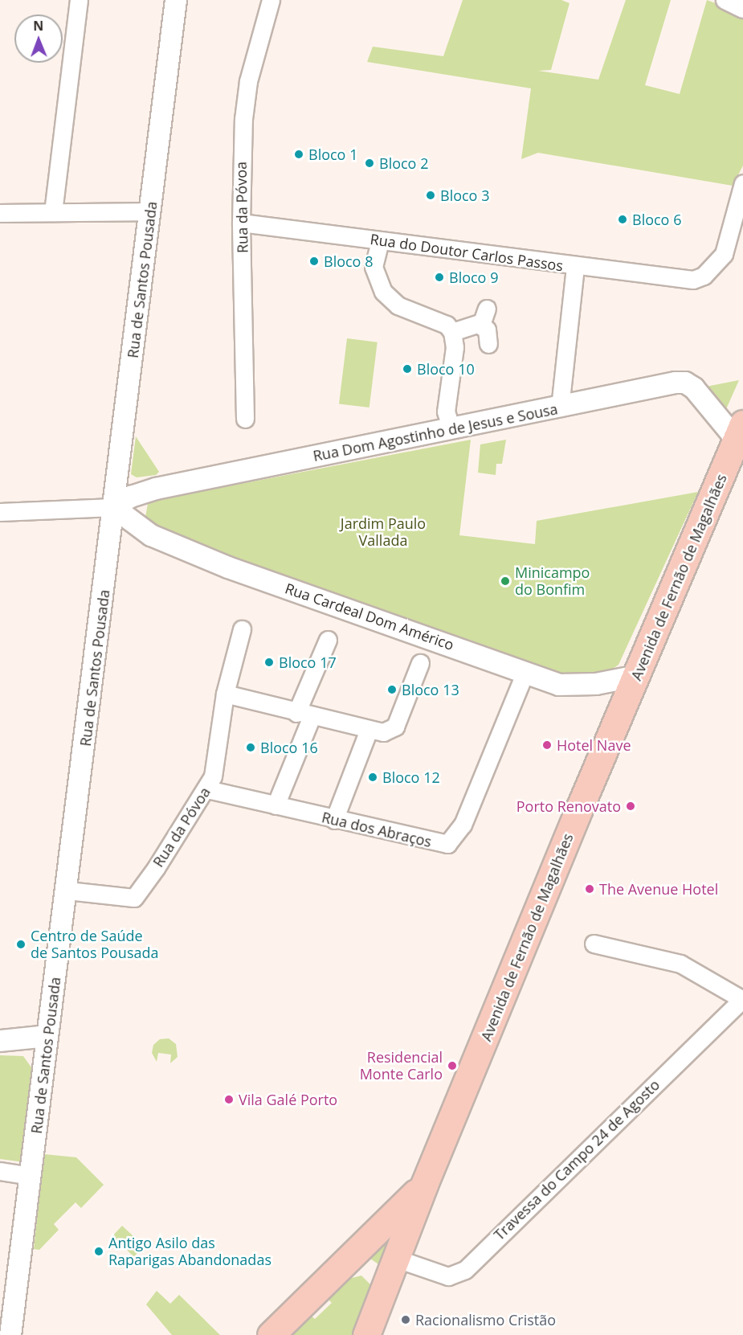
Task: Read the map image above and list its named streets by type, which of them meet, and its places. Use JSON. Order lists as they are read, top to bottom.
{
  "streets": {
    "main road": ["Avenida de Fernão de Magalhães"],
    "street": [
      "Rua da Póvoa",
      "Rua do Doutor Carlos Passos",
      "Rua de Santos Pousada",
      "Rua Dom Agostinho de Jesus e Sousa",
      "Rua Cardeal Dom Américo",
      "Rua dos Abraços",
      "Travessa do Campo 24 de Agosto"
    ]
  },
  "crossings": [
    ["Rua da Póvoa", "Rua do Doutor Carlos Passos"],
    ["Rua da Póvoa", "Rua de Santos Pousada"],
    ["Rua da Póvoa", "Rua dos Abraços"],
    ["Rua de Santos Pousada", "Rua Dom Agostinho de Jesus e Sousa"],
    ["Rua de Santos Pousada", "Rua Cardeal Dom Américo"],
    ["Rua Dom Agostinho de Jesus e Sousa", "Avenida de Fernão de Magalhães"],
    ["Rua Dom Agostinho de Jesus e Sousa", "Rua Cardeal Dom Américo"],
    ["Avenida de Fernão de Magalhães", "Rua Cardeal Dom Américo"],
    ["Avenida de Fernão de Magalhães", "Travessa do Campo 24 de Agosto"],
    ["Rua Cardeal Dom Américo", "Rua dos Abraços"]
  ],
  "parks": ["Jardim Paulo Vallada"],
  "places": [
    "Bloco 1",
    "Bloco 2",
    "Bloco 3",
    "Bloco 6",
    "Bloco 8",
    "Bloco 9",
    "Bloco 10",
    "Minicampo do Bonfim",
    "Bloco 17",
    "Bloco 13",
    "Hotel Nave",
    "Bloco 16",
    "Bloco 12",
    "Porto Renovato",
    "The Avenue Hotel",
    "Centro de Saúde de Santos Pousada",
    "Residencial Monte Carlo",
    "Vila Galé Porto",
    "Antigo Asilo das Raparigas Abandonadas",
    "Racionalismo Cristão"
  ],
  "north": "top"
}
